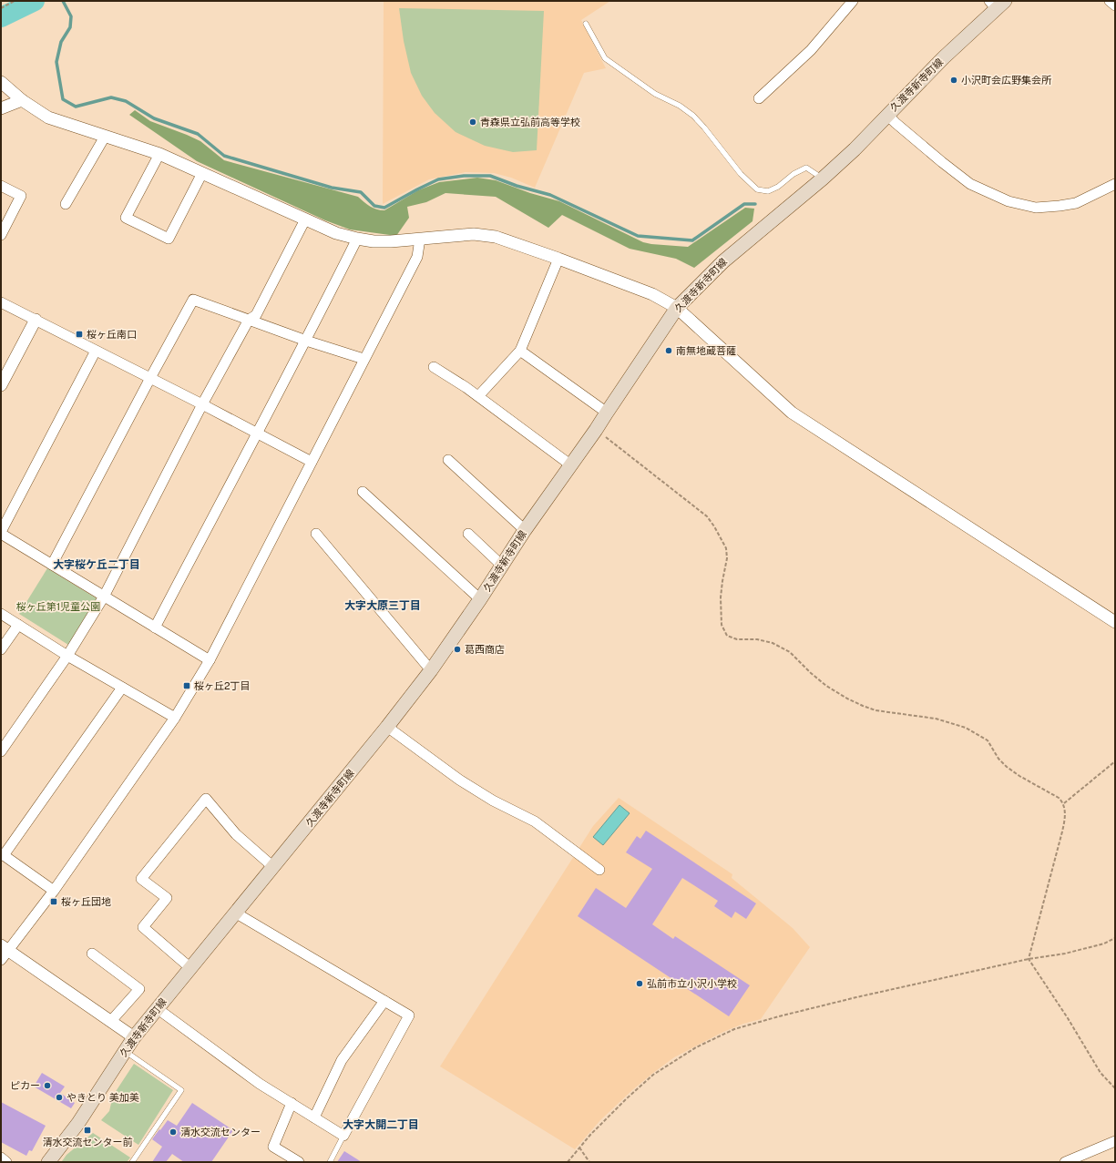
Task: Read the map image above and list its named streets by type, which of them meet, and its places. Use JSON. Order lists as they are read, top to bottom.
{
  "streets": {
    "main road": ["久渡寺新寺町線"]
  },
  "districts": ["大字桜ケ丘二丁目", "大字大原三丁目", "大字大開二丁目"],
  "parks": ["桜ヶ丘第1児童公園"],
  "places": {
    "other": [
      "小沢町会広野集会所",
      "青森県立弘前高等学校",
      "南無地蔵菩薩",
      "葛西商店",
      "弘前市立小沢小学校",
      "ピカー",
      "やきとり 美加美",
      "清水交流センター"
    ],
    "transit": [
      "桜ヶ丘南口",
      "桜ヶ丘2丁目",
      "桜ヶ丘団地",
      "清水交流センター前"
    ]
  }
}
